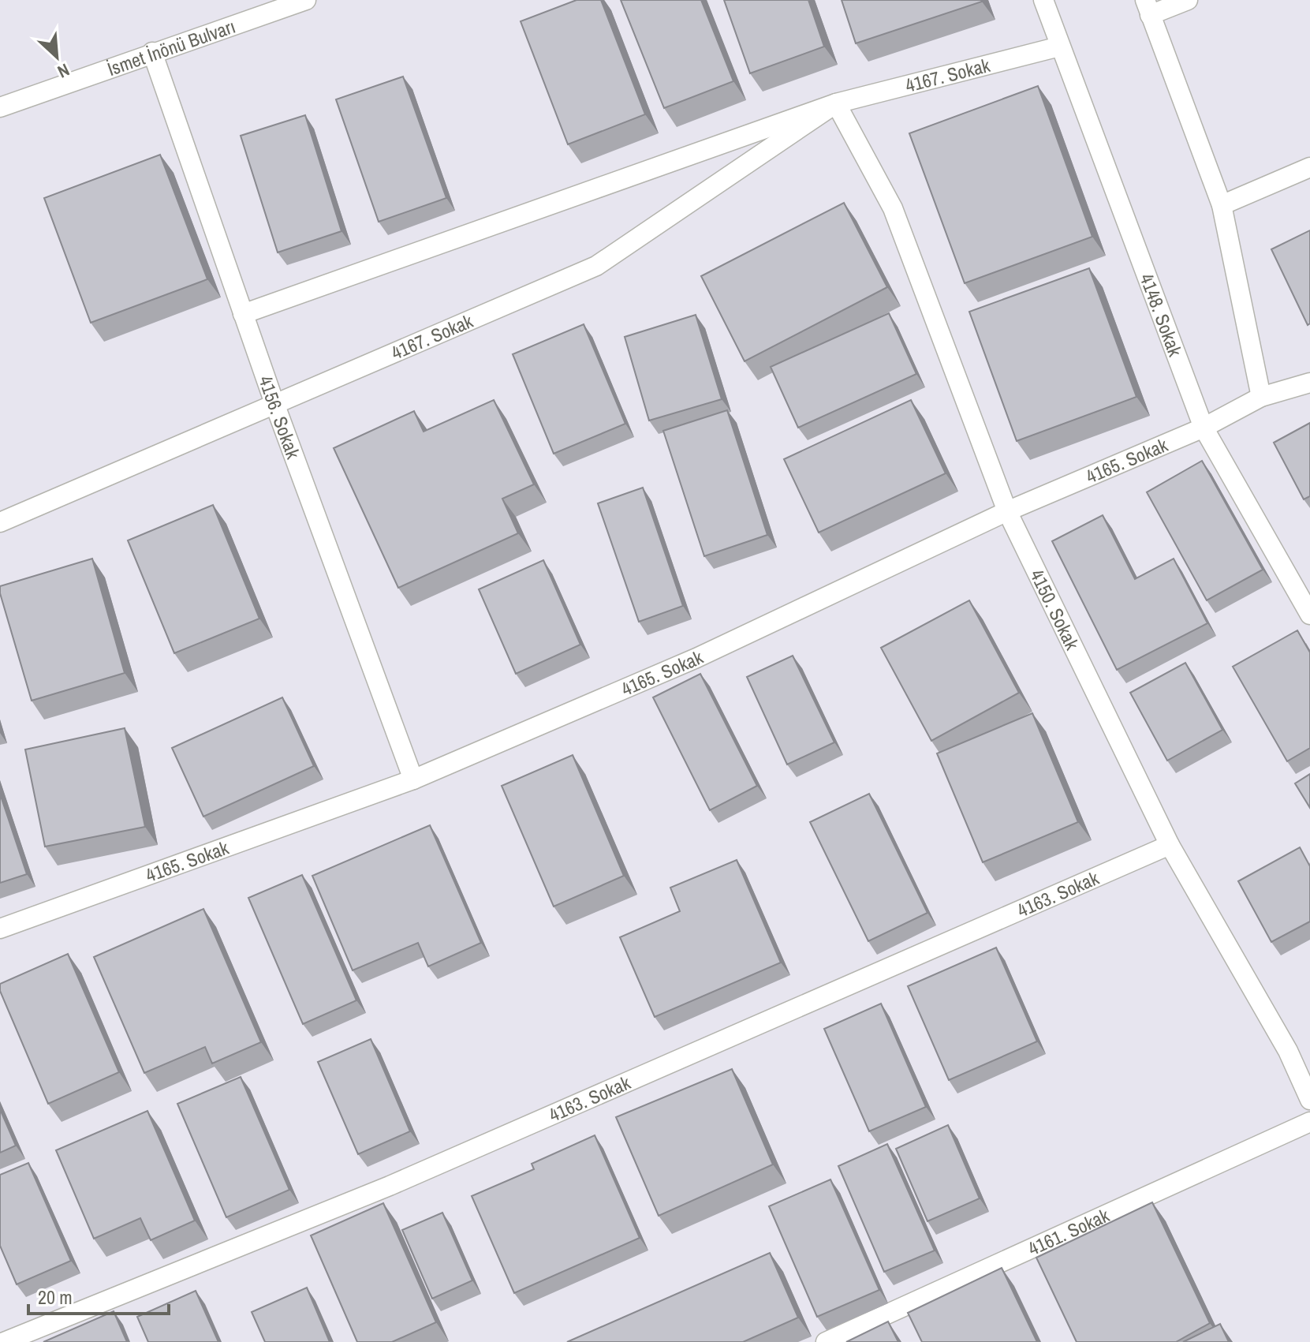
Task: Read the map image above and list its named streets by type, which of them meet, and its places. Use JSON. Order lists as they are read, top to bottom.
{
  "streets": {
    "street": [
      "İsmet İnönü Bulvarı",
      "4167. Sokak",
      "4148. Sokak",
      "4156. Sokak",
      "4165. Sokak",
      "4150. Sokak",
      "4163. Sokak",
      "4161. Sokak"
    ]
  },
  "crossings": [
    ["İsmet İnönü Bulvarı", "4156. Sokak"],
    ["4167. Sokak", "4148. Sokak"],
    ["4167. Sokak", "4156. Sokak"],
    ["4167. Sokak", "4150. Sokak"],
    ["4148. Sokak", "4165. Sokak"],
    ["4156. Sokak", "4165. Sokak"],
    ["4165. Sokak", "4150. Sokak"],
    ["4150. Sokak", "4163. Sokak"]
  ],
  "scale_bar": "20 m",
  "north": "bottom right"
}
